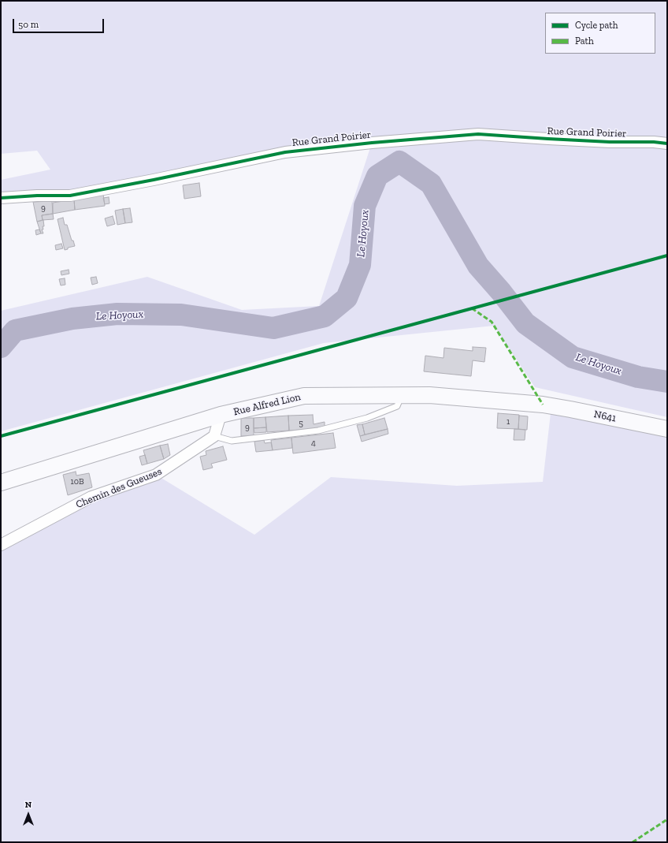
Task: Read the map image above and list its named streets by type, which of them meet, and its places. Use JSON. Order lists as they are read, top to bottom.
{
  "streets": {
    "main road": ["Rue Alfred Lion", "N641"],
    "street": ["Rue Grand Poirier", "Chemin des Gueuses"]
  },
  "crossings": [
    ["Rue Alfred Lion", "N641"]
  ],
  "water": ["Le Hoyoux"],
  "house_numbers": [
    "9",
    "1",
    "5",
    "9",
    "4",
    "10B"
  ],
  "legend": ["Cycle path", "Path"],
  "scale_bar": "50 m",
  "north": "top"
}
